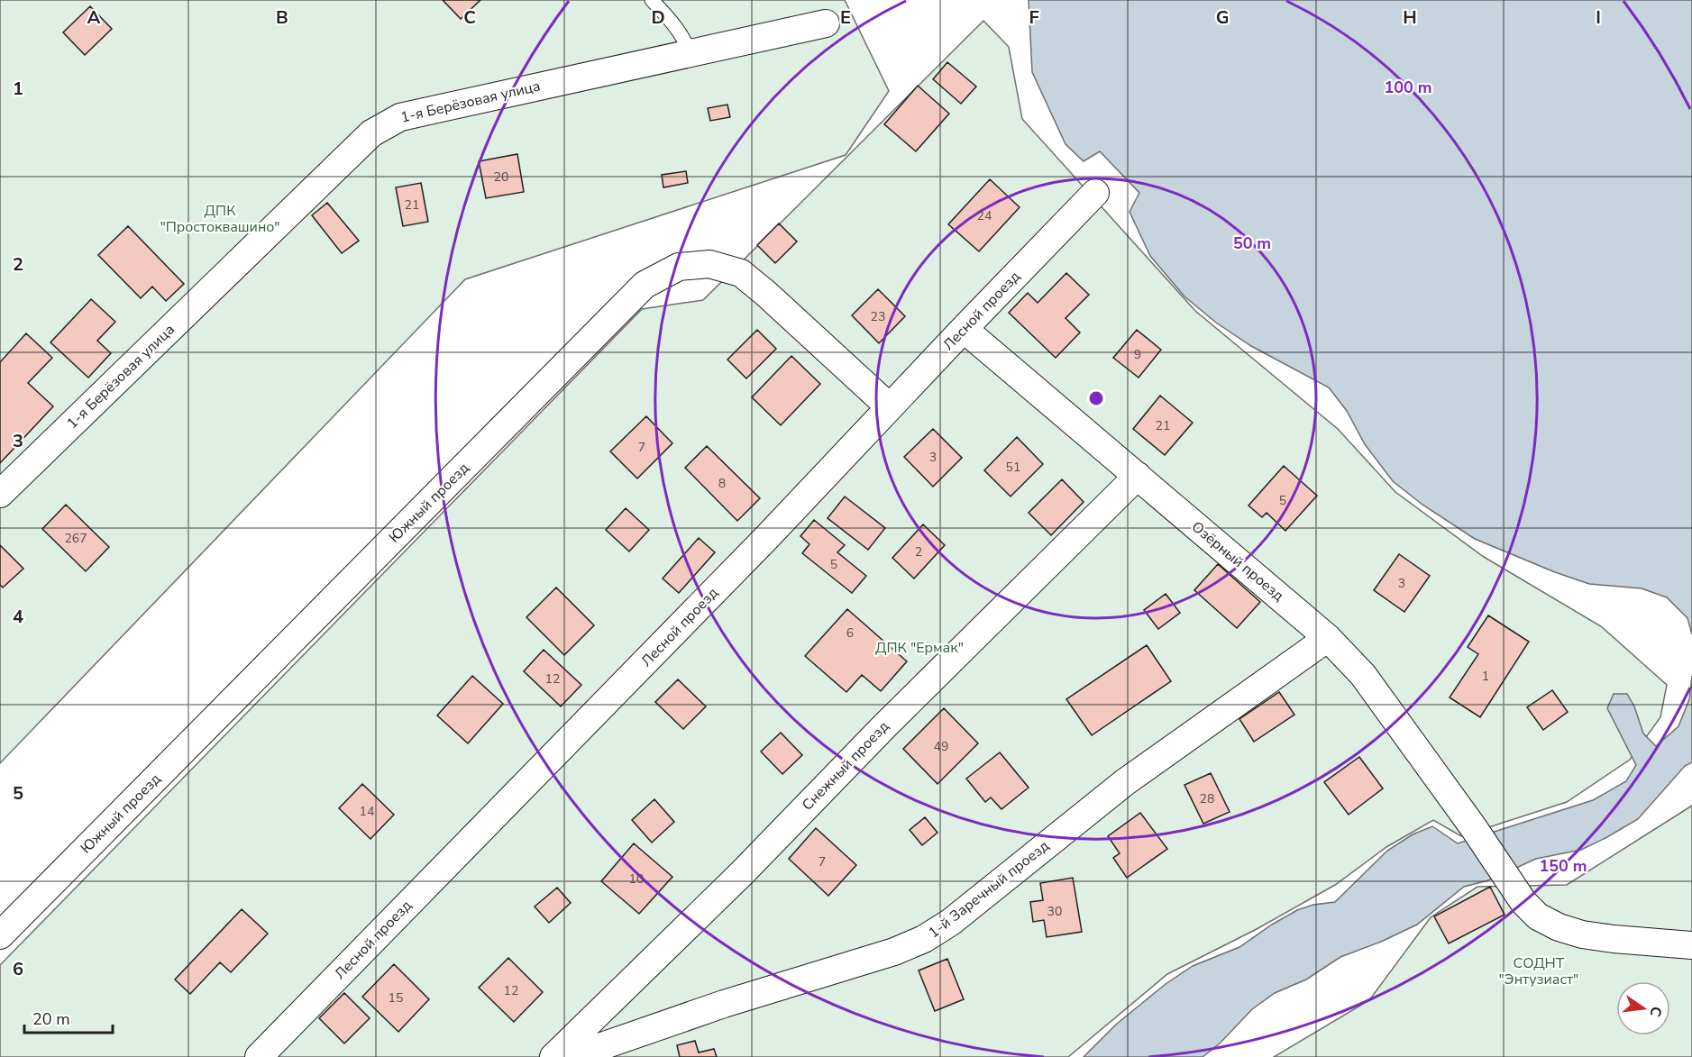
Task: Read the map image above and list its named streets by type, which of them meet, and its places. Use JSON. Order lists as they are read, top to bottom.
{
  "streets": {
    "street": [
      "1-я Берёзовая улица",
      "Лесной проезд",
      "Южный проезд",
      "Озёрный проезд",
      "Снежный проезд",
      "1-й Заречный проезд"
    ]
  },
  "crossings": [
    ["Лесной проезд", "Южный проезд"],
    ["Лесной проезд", "Озёрный проезд"],
    ["Озёрный проезд", "Снежный проезд"],
    ["Озёрный проезд", "1-й Заречный проезд"]
  ],
  "parks": ["ДПК \"Простоквашино\"", "ДПК \"Ермак\"", "СОДНТ \"Энтузиаст\""],
  "house_numbers": [
    "20",
    "21",
    "24",
    "23",
    "9",
    "21",
    "7",
    "3",
    "51",
    "8",
    "5",
    "267",
    "2",
    "5",
    "3",
    "6",
    "1",
    "12",
    "49",
    "28",
    "14",
    "7",
    "10",
    "30",
    "12",
    "15"
  ],
  "scale_bar": "20 m",
  "north": "right",
  "grid": {
    "columns": [
      "A",
      "B",
      "C",
      "D",
      "E",
      "F",
      "G",
      "H",
      "I"
    ],
    "rows": [
      "1",
      "2",
      "3",
      "4",
      "5",
      "6"
    ]
  },
  "rings": ["100 m", "50 m", "150 m"]
}
